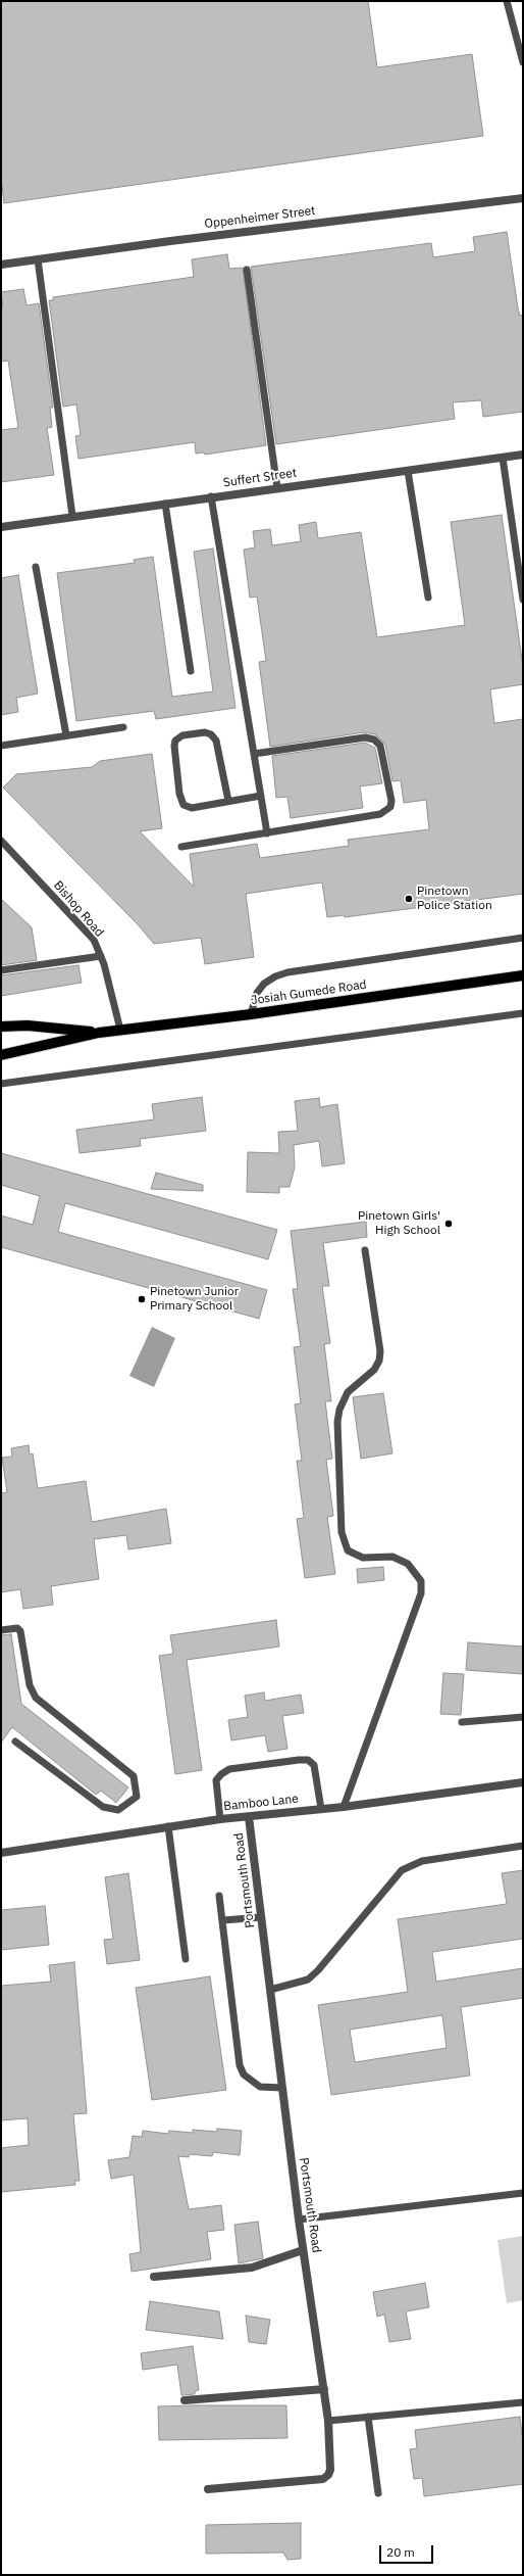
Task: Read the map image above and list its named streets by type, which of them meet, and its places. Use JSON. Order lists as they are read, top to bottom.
{
  "streets": {
    "main road": ["Josiah Gumede Road"],
    "street": [
      "Oppenheimer Street",
      "Suffert Street",
      "Bamboo Lane",
      "Portsmouth Road"
    ],
    "lane": ["Bishop Road"]
  },
  "crossings": [
    ["Bishop Road", "Josiah Gumede Road"],
    ["Bamboo Lane", "Portsmouth Road"]
  ],
  "places": ["Pinetown Police Station", "Pinetown Girls' High School", "Pinetown Junior Primary School"],
  "scale_bar": "20 m"
}
